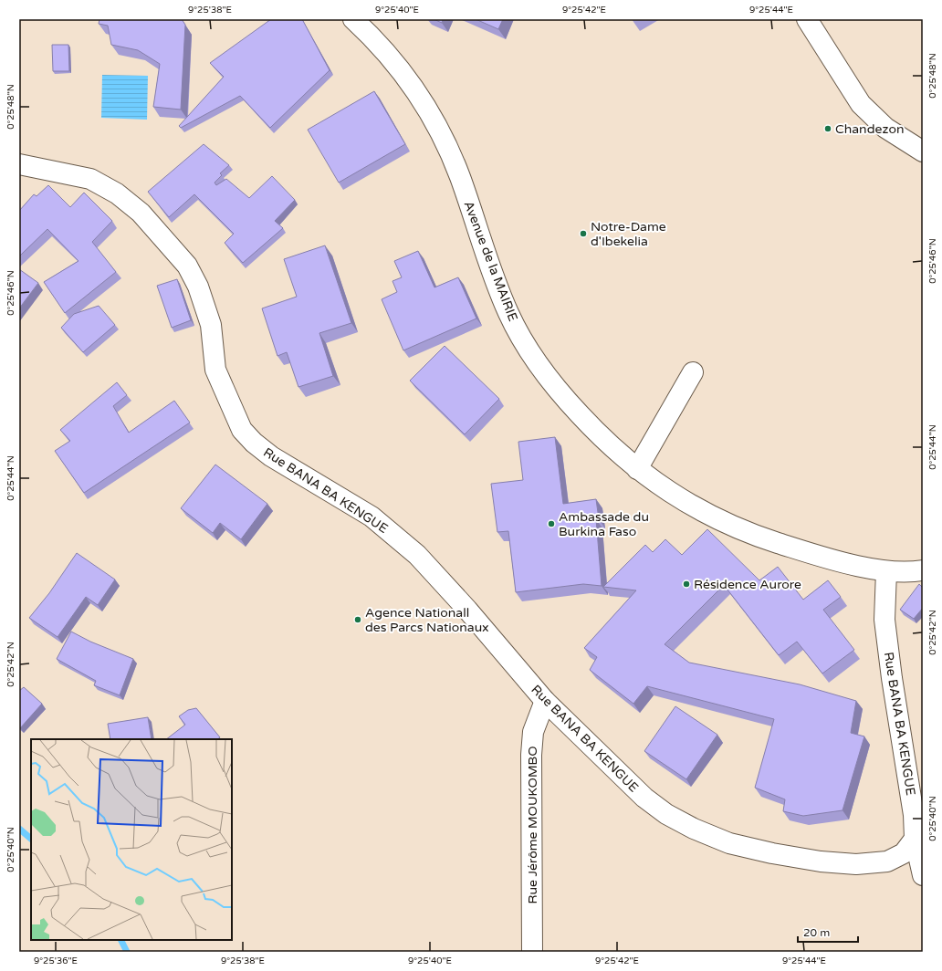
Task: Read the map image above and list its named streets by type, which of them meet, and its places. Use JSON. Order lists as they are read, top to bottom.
{
  "streets": {
    "street": ["Avenue de la MAIRIE", "Rue BANA BA KENGUE", "Rue Jérôme MOUKOMBO"]
  },
  "crossings": [
    ["Avenue de la MAIRIE", "Rue BANA BA KENGUE"],
    ["Rue BANA BA KENGUE", "Rue Jérôme MOUKOMBO"]
  ],
  "places": [
    "Chandezon",
    "Notre-Dame d'Ibekelia",
    "Ambassade du Burkina Faso",
    "Résidence Aurore",
    "Agence Nationall des Parcs Nationaux"
  ],
  "scale_bar": "20 m",
  "coordinates": [
    "9°25'38\"E",
    "9°25'40\"E",
    "9°25'42\"E",
    "9°25'44\"E",
    "0°25'48\"N",
    "0°25'46\"N",
    "0°25'44\"N",
    "0°25'42\"N",
    "0°25'40\"N",
    "9°25'36\"E"
  ]
}
